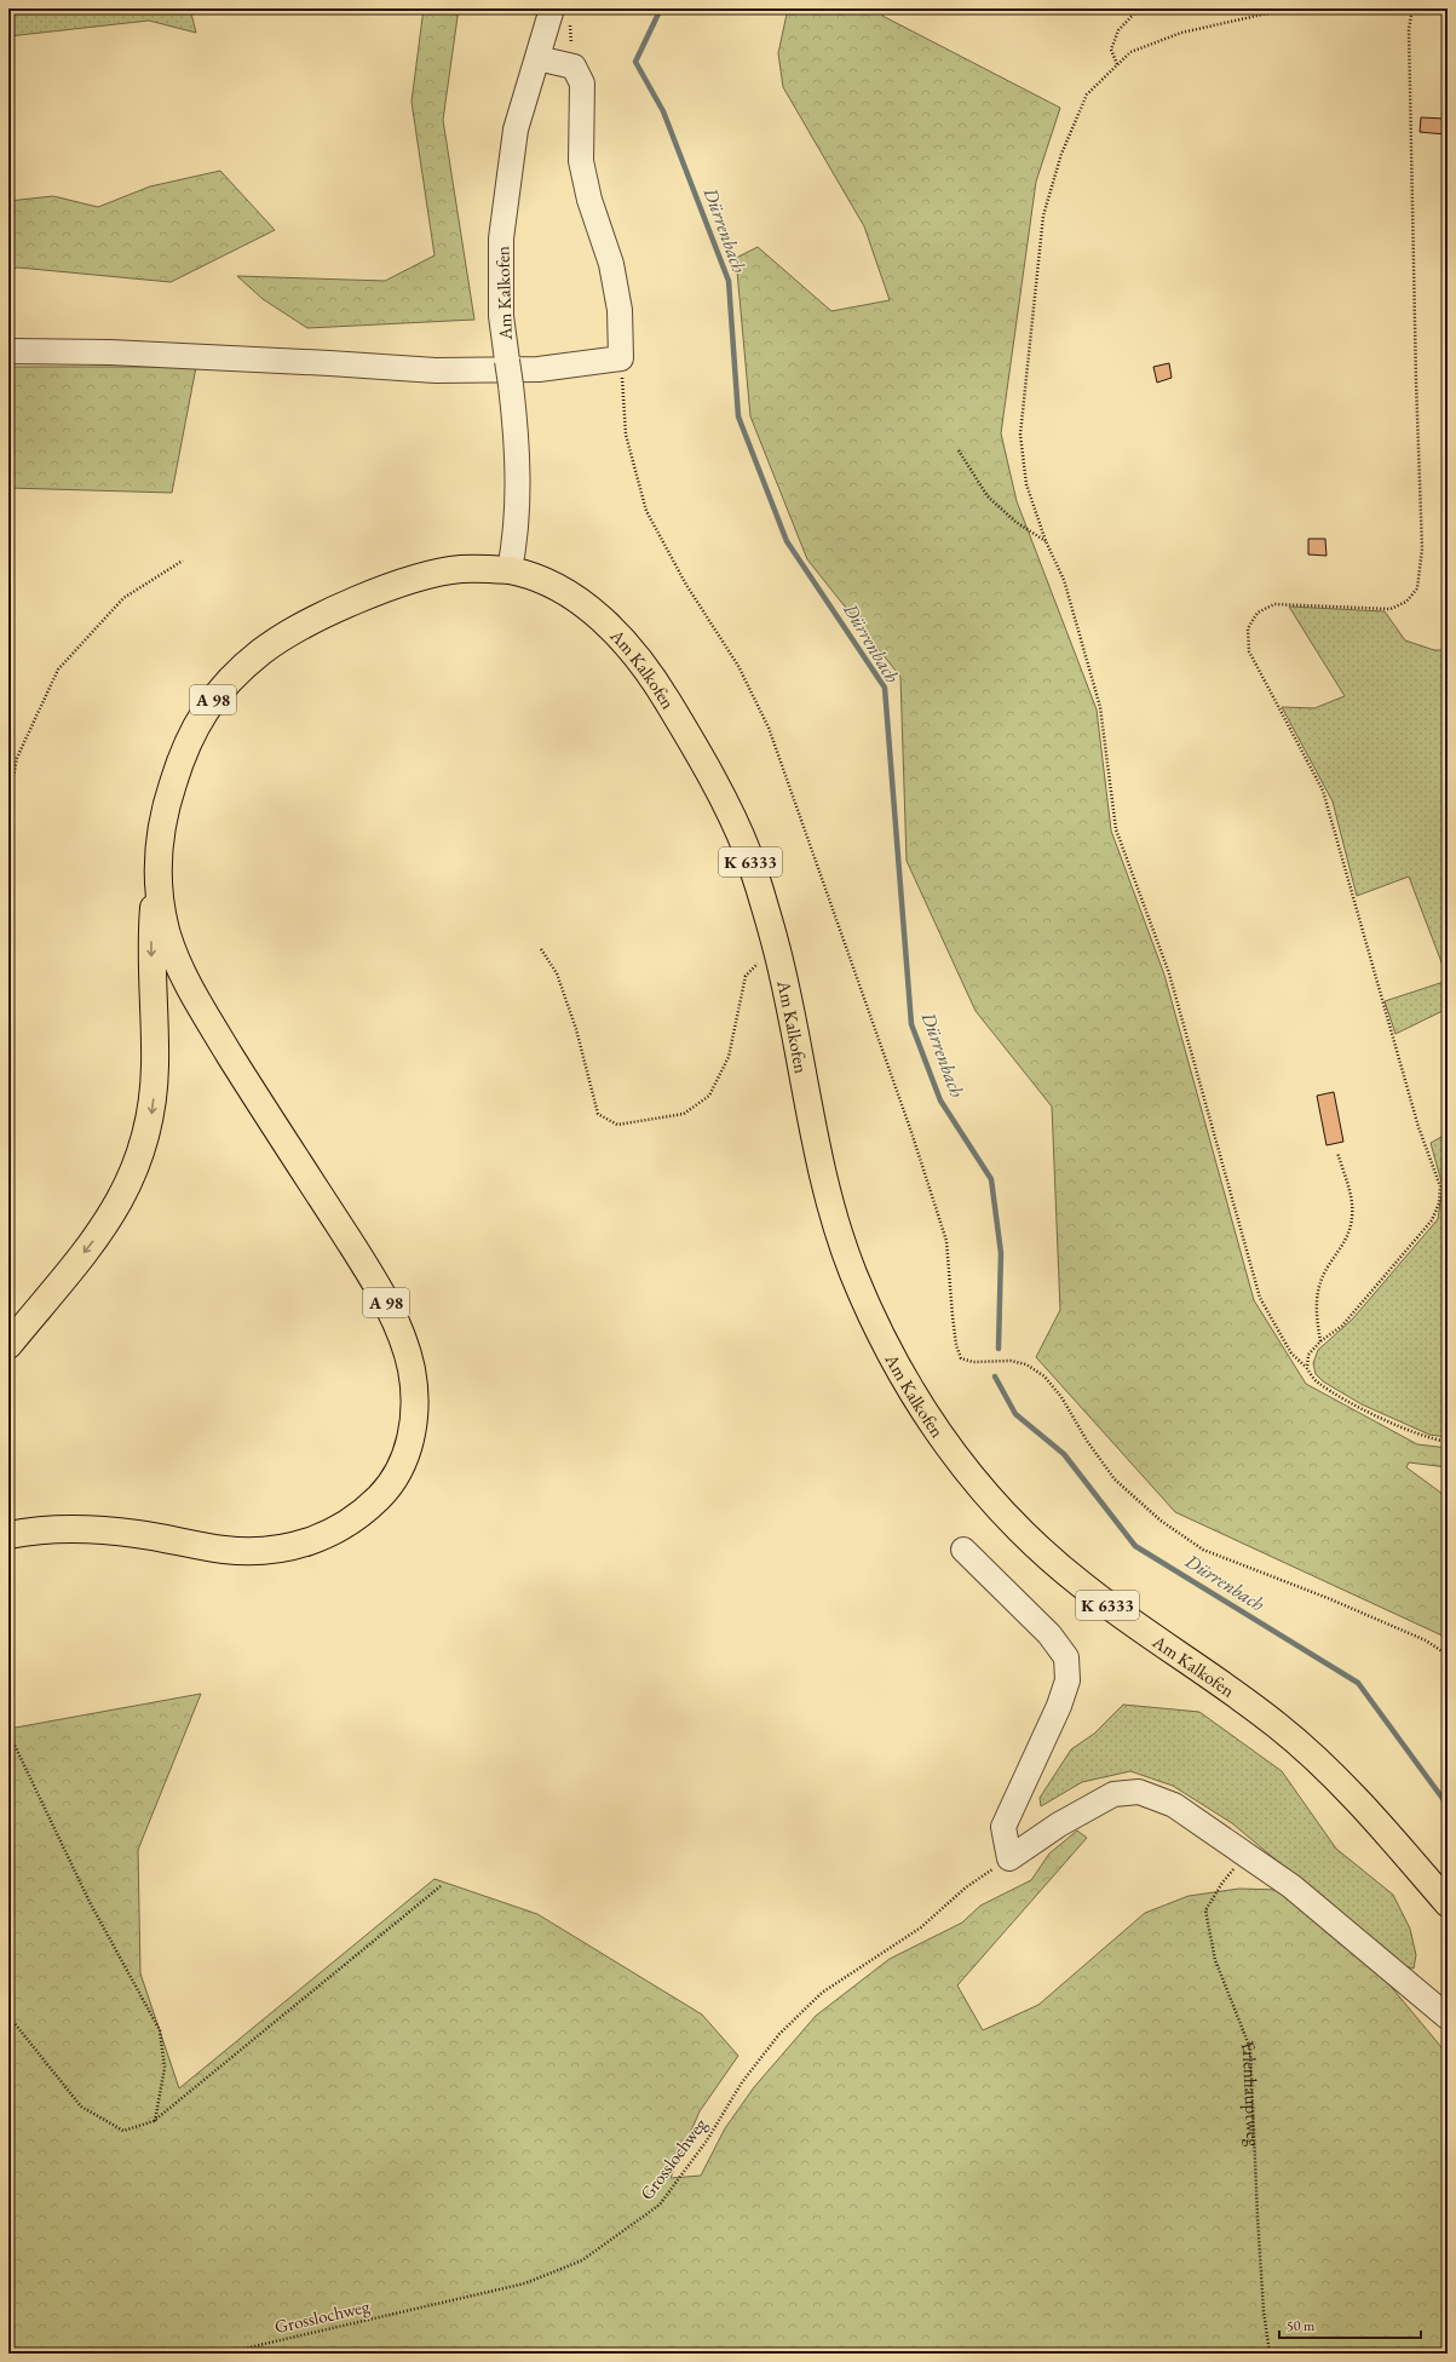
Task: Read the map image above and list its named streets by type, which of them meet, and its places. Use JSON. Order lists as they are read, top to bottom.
{
  "streets": {
    "main road": ["Am Kalkofen", "A 98", "K 6333"],
    "path": ["Erlenhauptweg", "Grosslochweg"]
  },
  "crossings": [
    ["Am Kalkofen", "A 98"]
  ],
  "water": ["Dürrenbach"],
  "scale_bar": "50 m"
}
